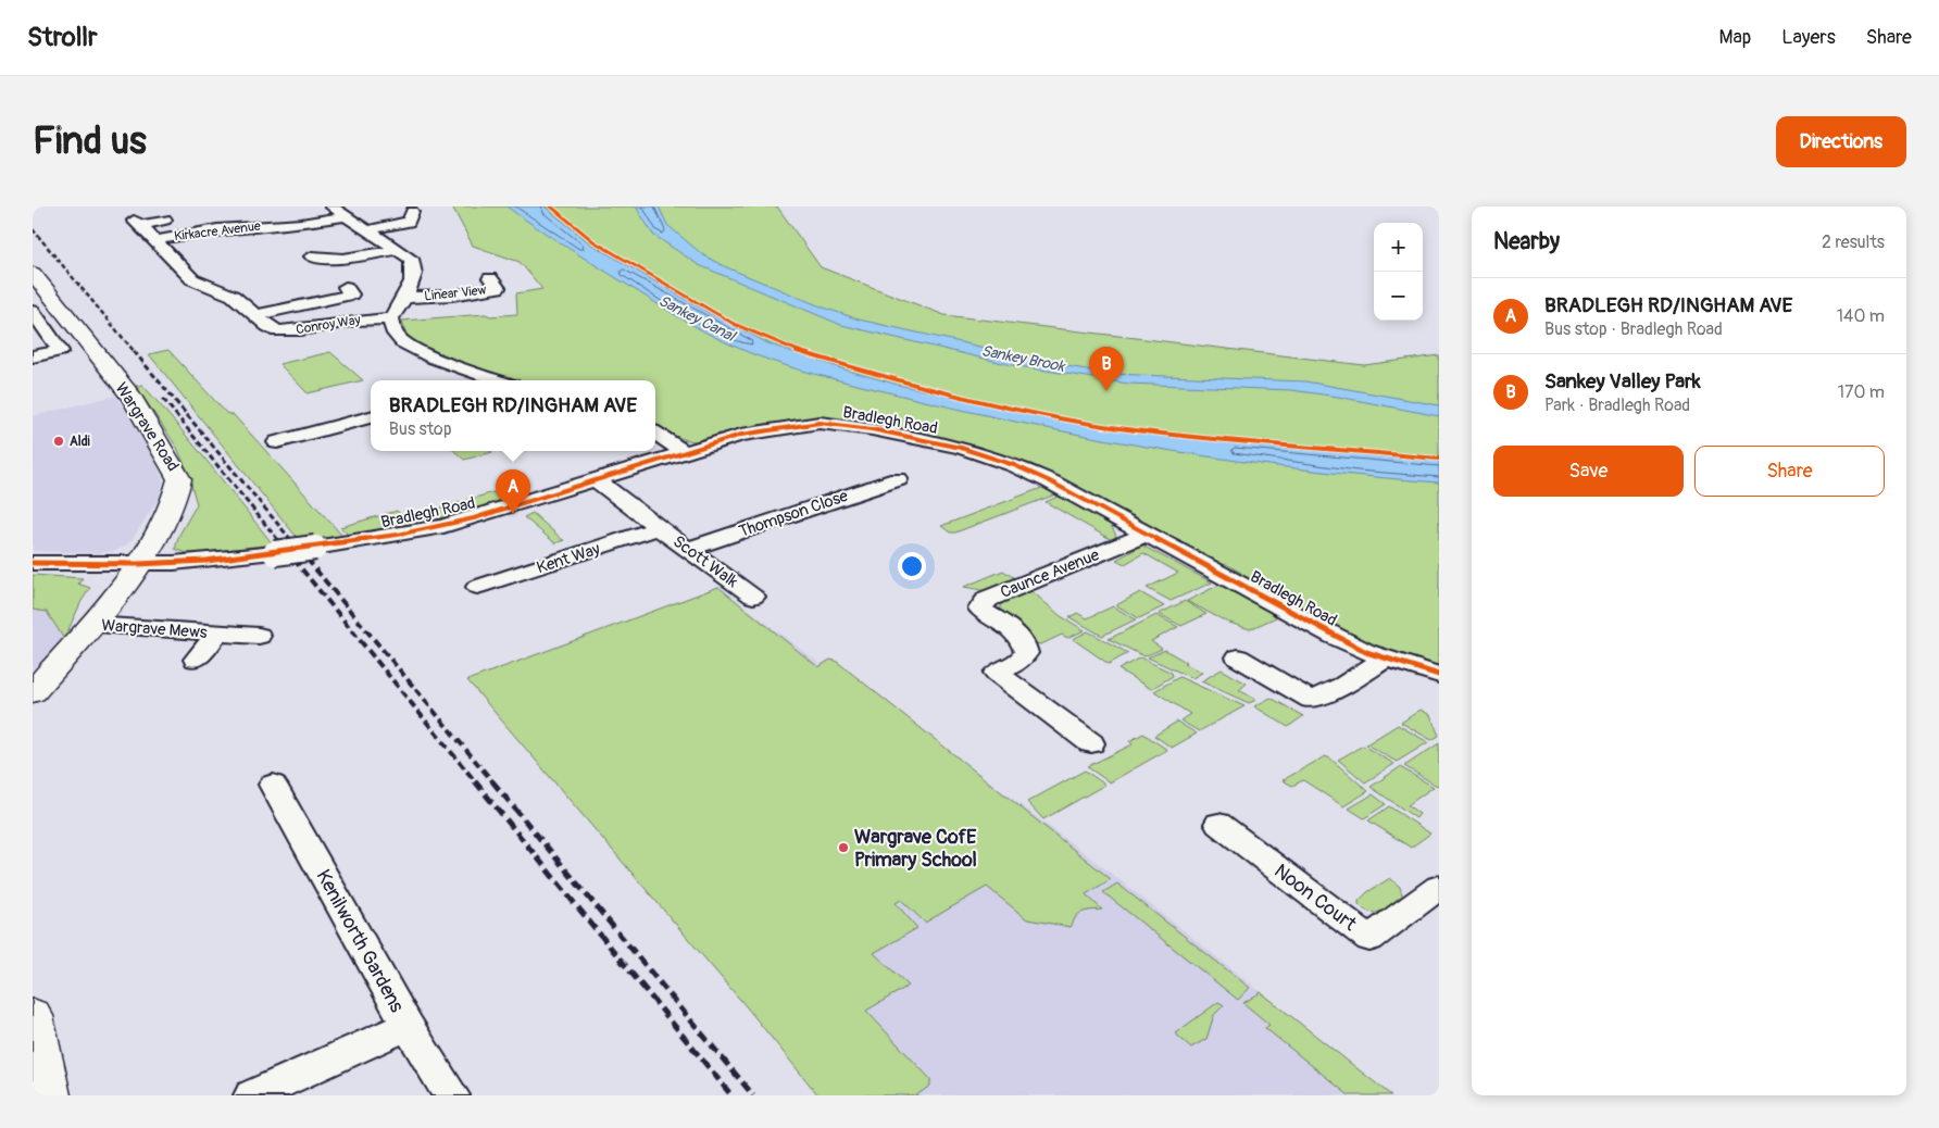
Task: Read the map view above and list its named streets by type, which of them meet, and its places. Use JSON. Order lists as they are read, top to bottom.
{
  "streets": {
    "street": [
      "Kirkacre Avenue",
      "Linear View",
      "Conroy Way",
      "Bradlegh Road",
      "Wargrave Road",
      "Thompson Close",
      "Kent Way",
      "Scott Walk",
      "Caunce Avenue",
      "Wargrave Mews",
      "Noon Court",
      "Kenilworth Gardens"
    ]
  },
  "crossings": [
    ["Kirkacre Avenue", "Conroy Way"],
    ["Bradlegh Road", "Wargrave Road"],
    ["Bradlegh Road", "Scott Walk"],
    ["Bradlegh Road", "Caunce Avenue"],
    ["Wargrave Road", "Wargrave Mews"],
    ["Thompson Close", "Scott Walk"],
    ["Kent Way", "Scott Walk"]
  ],
  "water": ["Sankey Canal", "Sankey Brook"],
  "places": ["Aldi", "Wargrave CofE Primary School"],
  "page": {
    "header": "Strollr",
    "nav": ["Map", "Layers", "Share"],
    "buttons": [
      "Directions",
      ["Save", "Share"]
    ],
    "title": "Find us",
    "heading": ["Nearby", "2 results"],
    "map_buttons": ["+", "−"],
    "list": [
      {
        "mark": "A",
        "name": "BRADLEGH RD/INGHAM AVE",
        "note": "Bus stop · Bradlegh Road",
        "value": "140 m"
      },
      {
        "mark": "B",
        "name": "Sankey Valley Park",
        "note": "Park · Bradlegh Road",
        "value": "170 m"
      }
    ],
    "pins": ["B", "A"],
    "popup": ["BRADLEGH RD/INGHAM AVE", "Bus stop"]
  }
}
